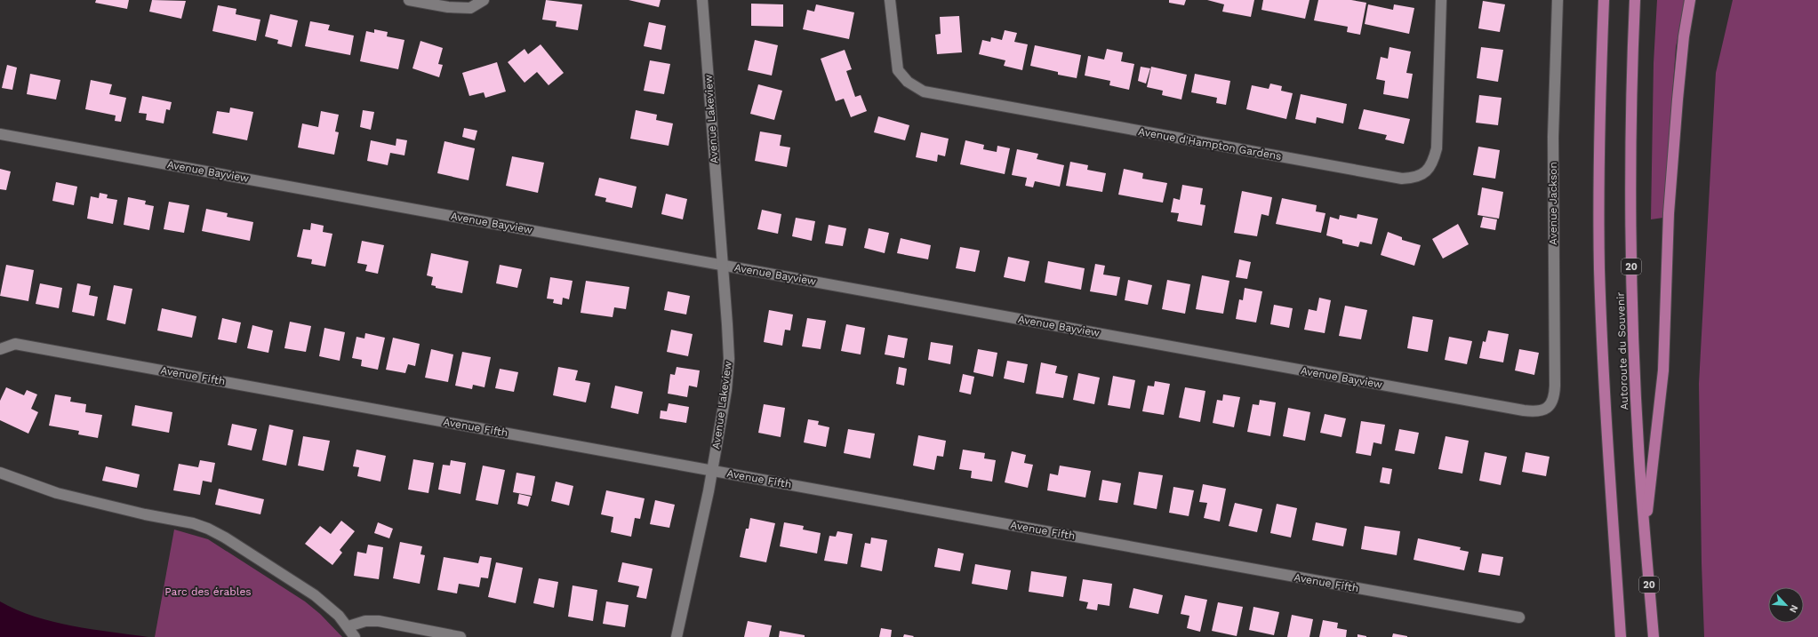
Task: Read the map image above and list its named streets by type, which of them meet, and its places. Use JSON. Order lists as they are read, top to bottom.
{
  "streets": {
    "highway": ["20", "Autoroute du Souvenir"],
    "street": [
      "Avenue Lakeview",
      "Avenue d'Hampton Gardens",
      "Avenue Bayview",
      "Avenue Jackson",
      "Avenue Fifth"
    ]
  },
  "crossings": [
    ["Avenue Lakeview", "Avenue Bayview"],
    ["Avenue Lakeview", "Avenue Fifth"],
    ["Avenue Bayview", "Avenue Jackson"]
  ],
  "parks": ["Parc des érables"],
  "north": "bottom right"
}
